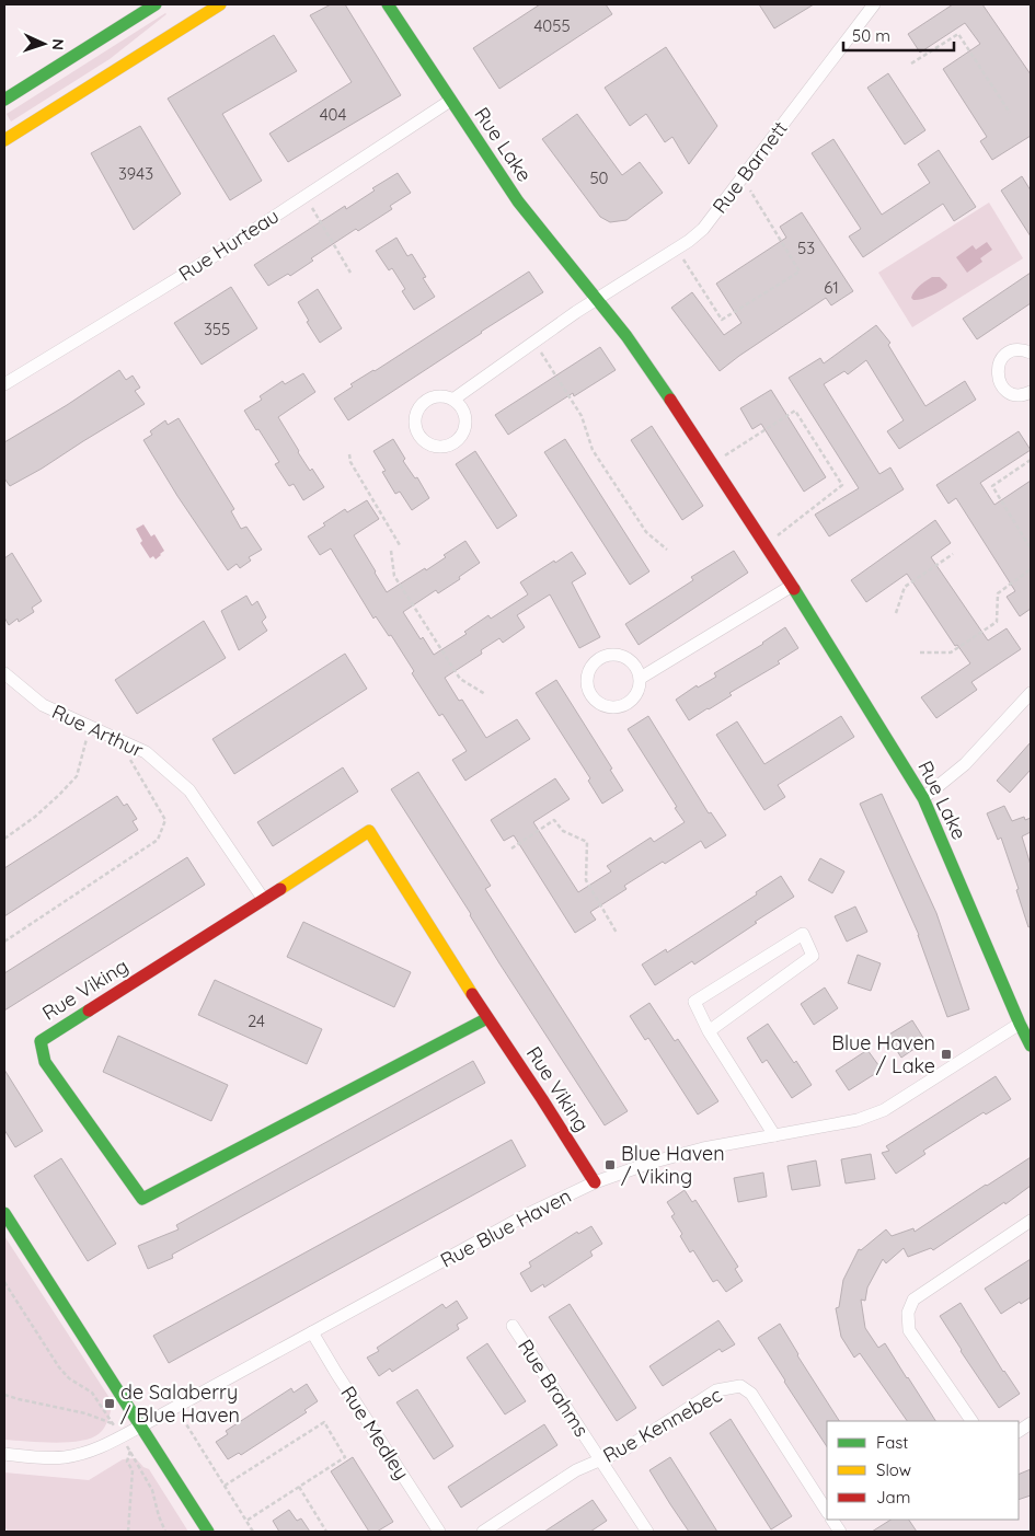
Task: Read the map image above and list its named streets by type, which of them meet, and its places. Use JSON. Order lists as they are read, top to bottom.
{
  "streets": {
    "street": [
      "Rue Lake",
      "Rue Barnett",
      "Rue Hurteau",
      "Rue Arthur",
      "Rue Viking",
      "Rue Blue Haven",
      "Rue Brahms",
      "Rue Kennebec",
      "Rue Medley"
    ]
  },
  "crossings": [
    ["Rue Lake", "Rue Barnett"],
    ["Rue Lake", "Rue Hurteau"],
    ["Rue Lake", "Rue Blue Haven"],
    ["Rue Arthur", "Rue Viking"],
    ["Rue Viking", "Rue Blue Haven"],
    ["Rue Blue Haven", "Rue Medley"],
    ["Rue Brahms", "Rue Kennebec"]
  ],
  "places": {
    "transit": ["Blue Haven / Lake", "Blue Haven / Viking", "de Salaberry / Blue Haven"]
  },
  "house_numbers": [
    "4055",
    "404",
    "3943",
    "50",
    "53",
    "61",
    "355",
    "24"
  ],
  "legend": ["Fast", "Slow", "Jam"],
  "scale_bar": "50 m",
  "north": "right"
}
